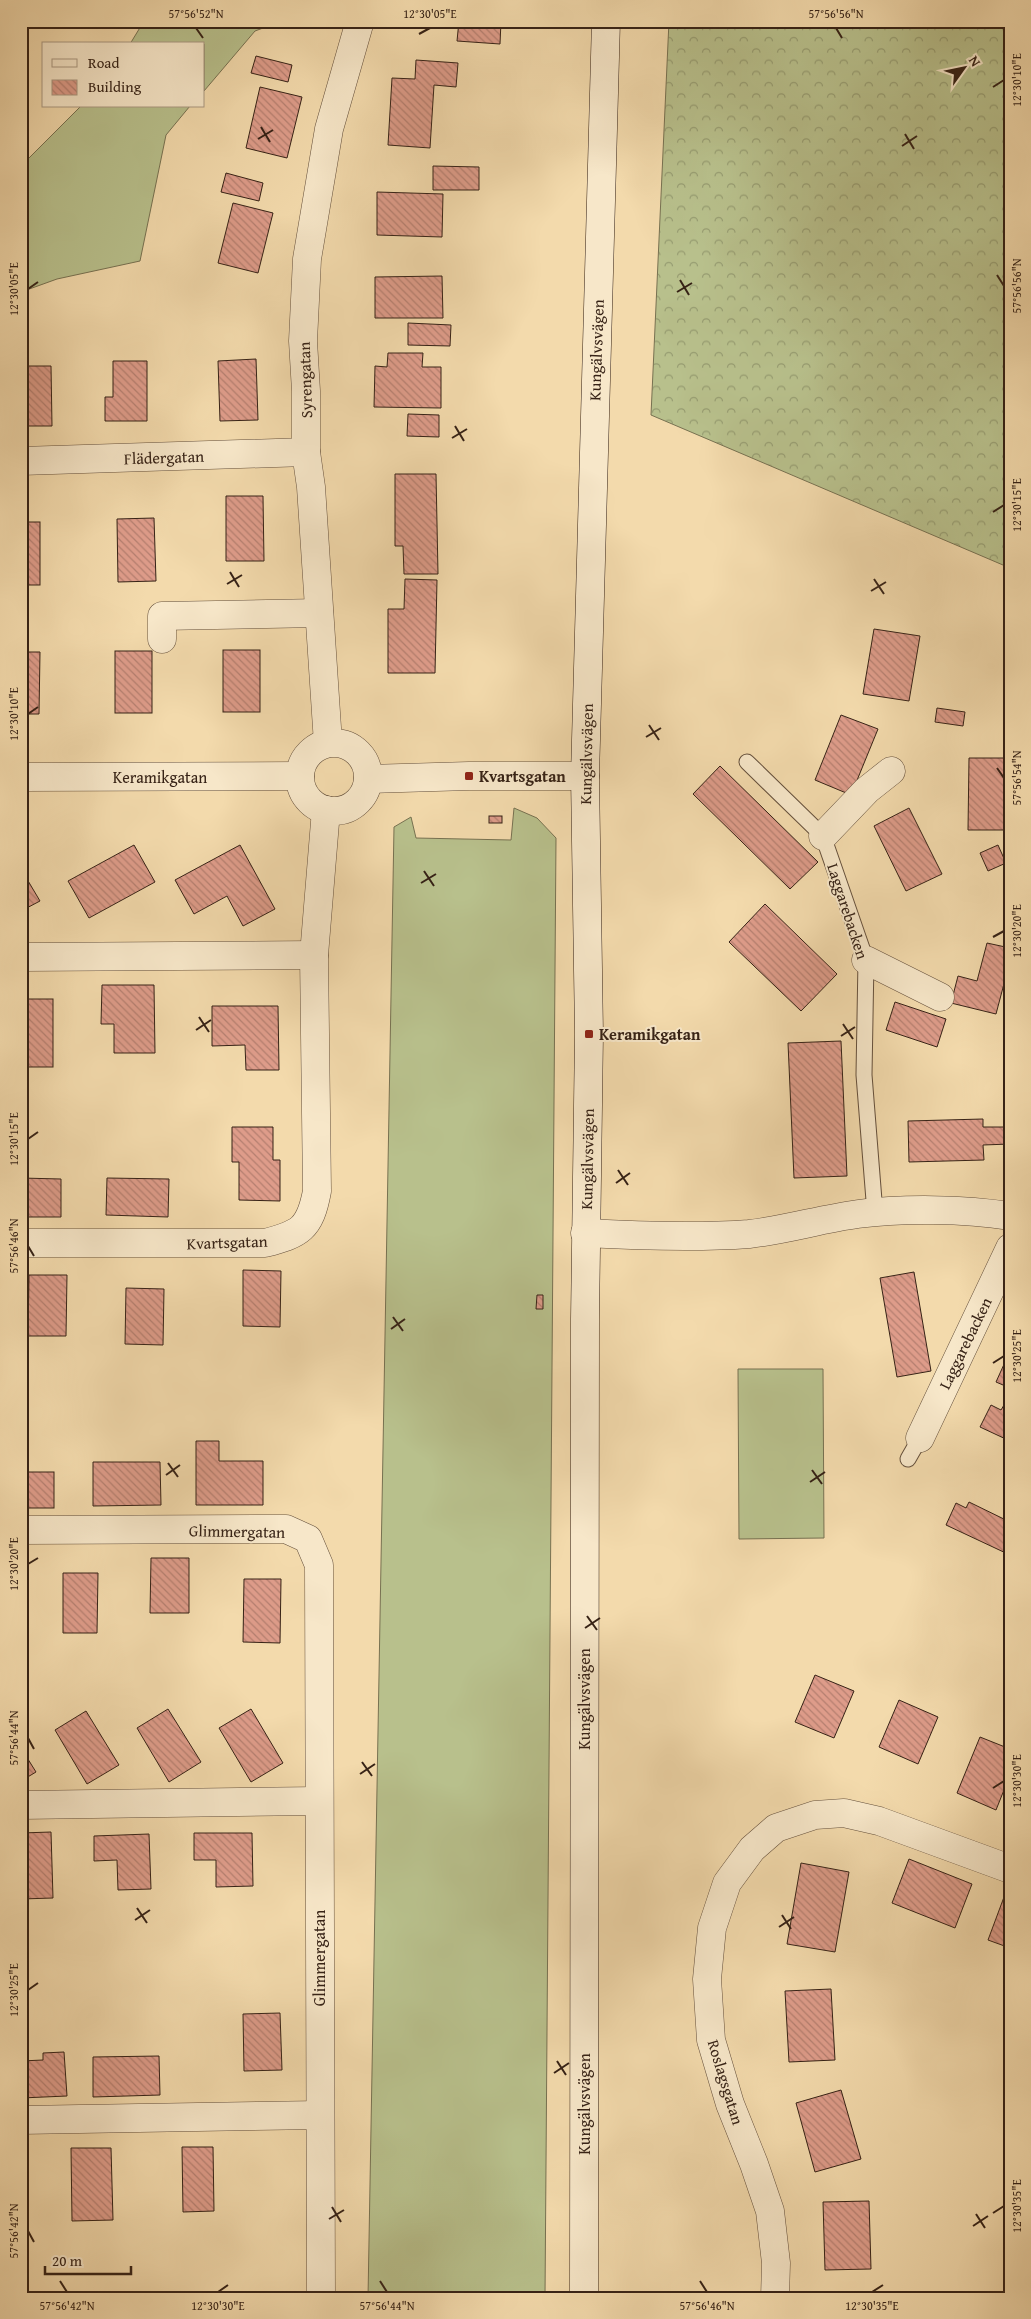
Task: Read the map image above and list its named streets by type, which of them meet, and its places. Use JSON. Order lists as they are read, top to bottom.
{
  "streets": {
    "street": [
      "Kungälvsvägen",
      "Syrengatan",
      "Flädergatan",
      "Keramikgatan",
      "Laggarebacken",
      "Kvartsgatan",
      "Glimmergatan",
      "Roslagsgatan"
    ]
  },
  "crossings": [
    ["Syrengatan", "Flädergatan"],
    ["Syrengatan", "Keramikgatan"],
    ["Syrengatan", "Kvartsgatan"],
    ["Keramikgatan", "Kvartsgatan"]
  ],
  "places": {
    "transit": ["Kvartsgatan", "Keramikgatan"]
  },
  "legend": ["Road", "Building"],
  "scale_bar": "20 m",
  "north": "top right",
  "coordinates": [
    "57°56'52\"N",
    "12°30'05\"E",
    "57°56'56\"N",
    "12°30'10\"E",
    "12°30'15\"E",
    "57°56'54\"N",
    "12°30'20\"E",
    "57°56'46\"N",
    "12°30'25\"E",
    "57°56'44\"N",
    "12°30'30\"E",
    "12°30'35\"E",
    "57°56'42\"N"
  ]
}
